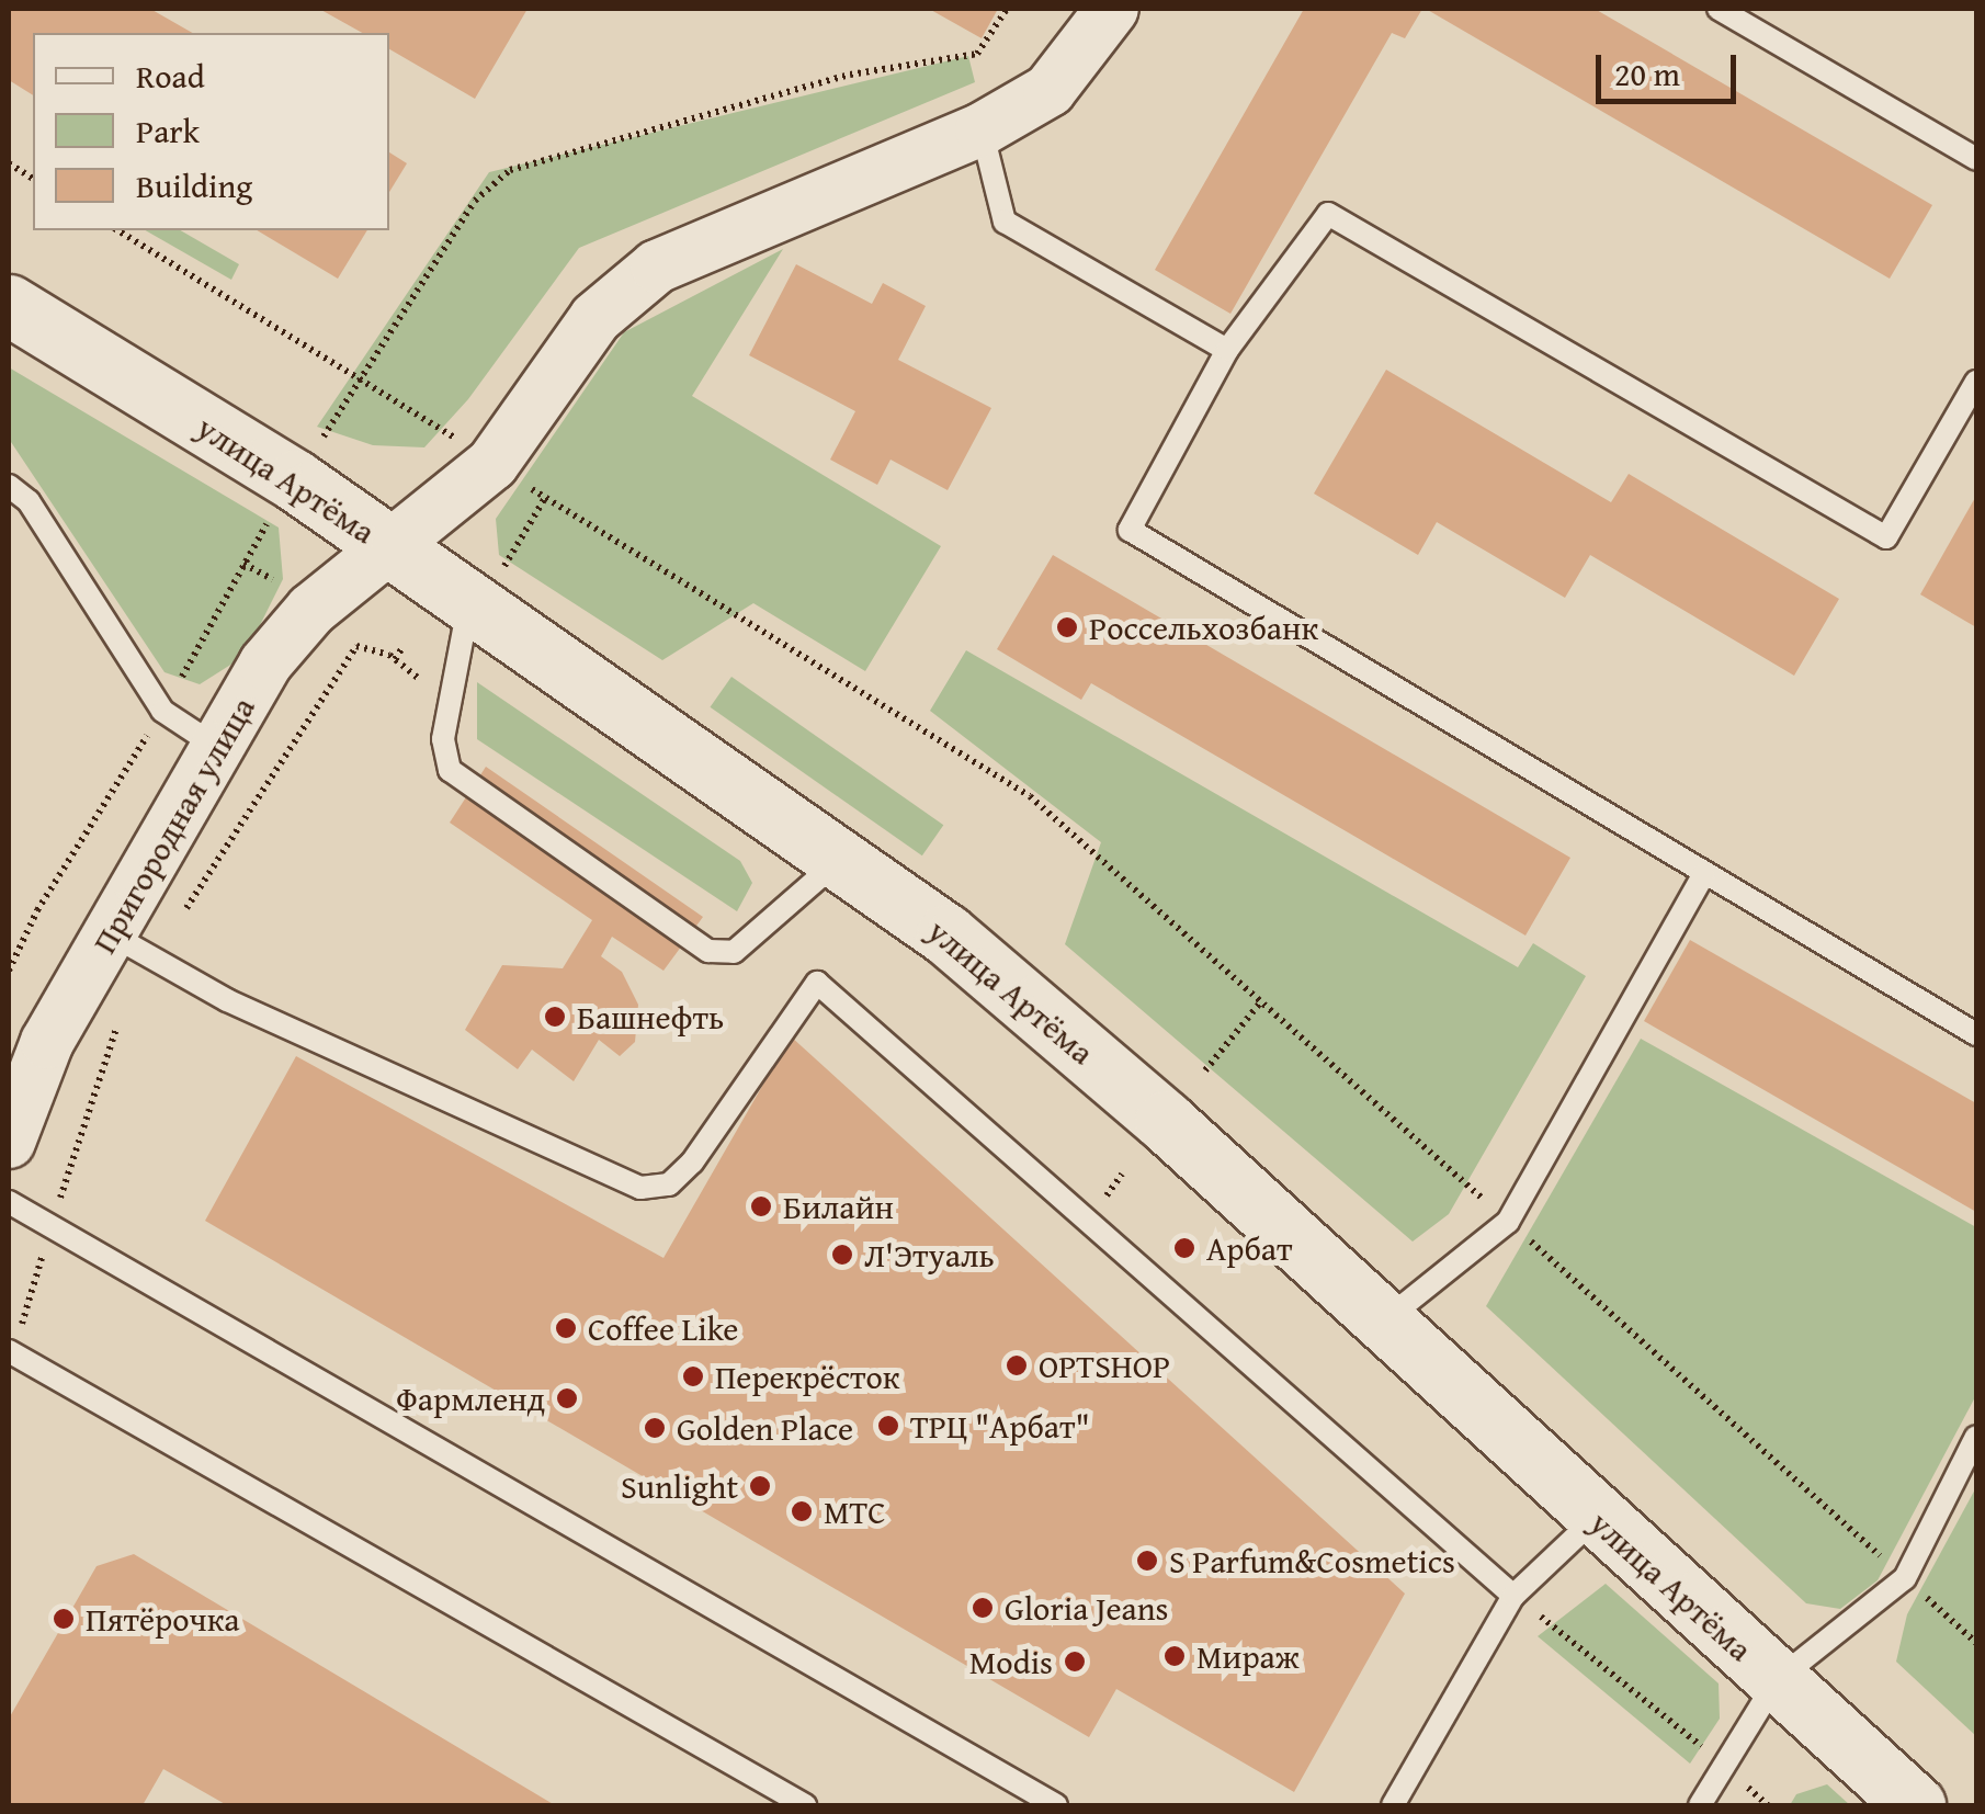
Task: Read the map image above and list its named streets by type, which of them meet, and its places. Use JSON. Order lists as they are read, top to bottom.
{
  "streets": {
    "main road": ["улица Артёма"],
    "street": ["Пригородная улица"]
  },
  "crossings": [
    ["улица Артёма", "Пригородная улица"]
  ],
  "places": [
    "Россельхозбанк",
    "Башнефть",
    "Билайн",
    "Арбат",
    "Л'Этуаль",
    "Coffee Like",
    "OPTSHOP",
    "Перекрёсток",
    "Фармленд",
    "ТРЦ \"Арбат\"",
    "Golden Place",
    "Sunlight",
    "МТС",
    "S Parfum&Cosmetics",
    "Gloria Jeans",
    "Пятёрочка",
    "Мираж",
    "Modis"
  ],
  "legend": ["Road", "Park", "Building"],
  "scale_bar": "20 m"
}
